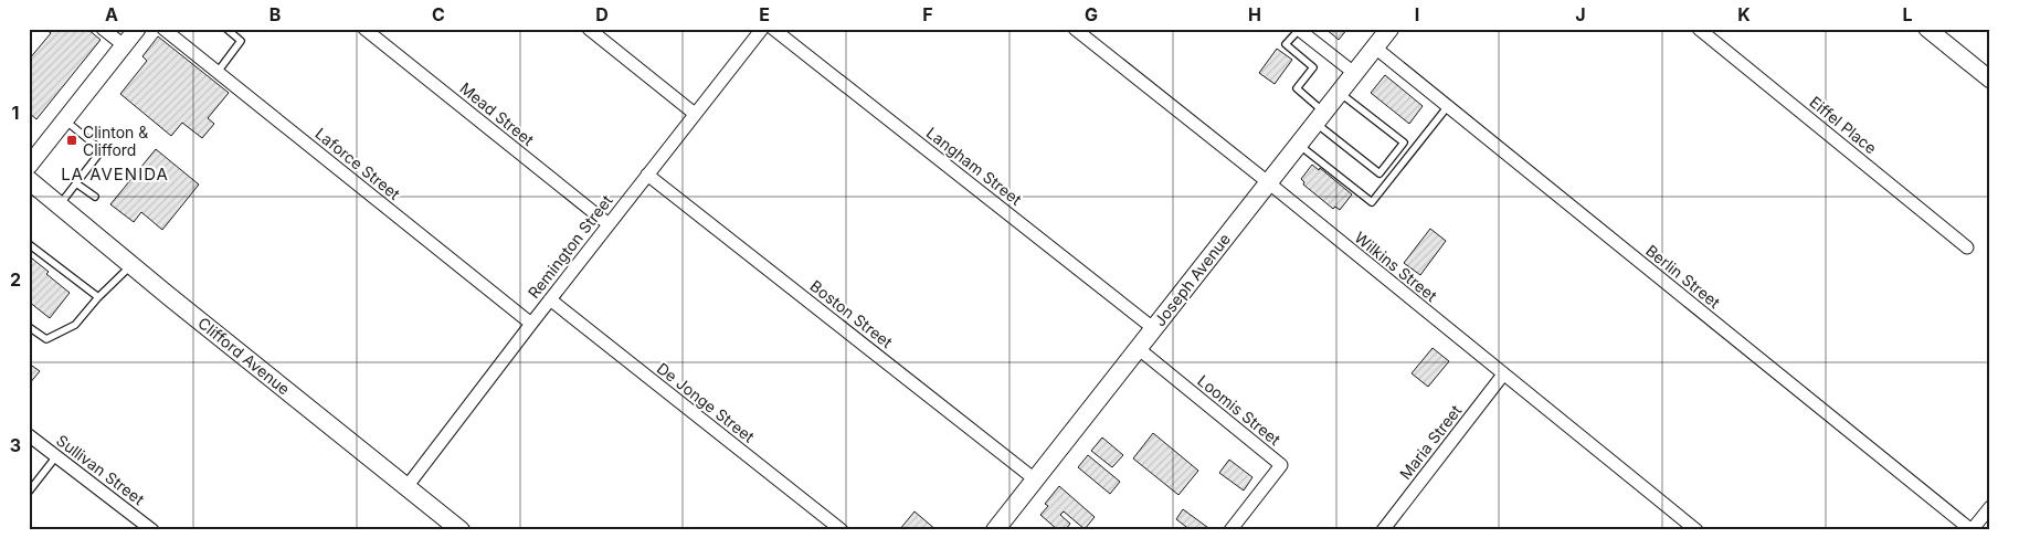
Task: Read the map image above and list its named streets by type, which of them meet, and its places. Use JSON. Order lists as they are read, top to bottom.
{
  "streets": {
    "main road": ["Joseph Avenue", "Clifford Avenue"],
    "street": [
      "Mead Street",
      "Eiffel Place",
      "Laforce Street",
      "Langham Street",
      "Remington Street",
      "Wilkins Street",
      "Berlin Street",
      "Boston Street",
      "De Jonge Street",
      "Loomis Street",
      "Maria Street",
      "Sullivan Street"
    ]
  },
  "crossings": [
    ["Mead Street", "Remington Street"],
    ["Laforce Street", "Remington Street"],
    ["Langham Street", "Joseph Avenue"],
    ["Remington Street", "Boston Street"],
    ["Remington Street", "Clifford Avenue"],
    ["Remington Street", "De Jonge Street"],
    ["Wilkins Street", "Joseph Avenue"],
    ["Wilkins Street", "Maria Street"],
    ["Berlin Street", "Joseph Avenue"],
    ["Joseph Avenue", "Boston Street"],
    ["Joseph Avenue", "Loomis Street"]
  ],
  "districts": ["LA AVENIDA"],
  "places": {
    "transit": ["Clinton & Clifford"]
  },
  "grid": {
    "columns": [
      "A",
      "B",
      "C",
      "D",
      "E",
      "F",
      "G",
      "H",
      "I",
      "J",
      "K",
      "L"
    ],
    "rows": ["1", "2", "3"]
  }
}
